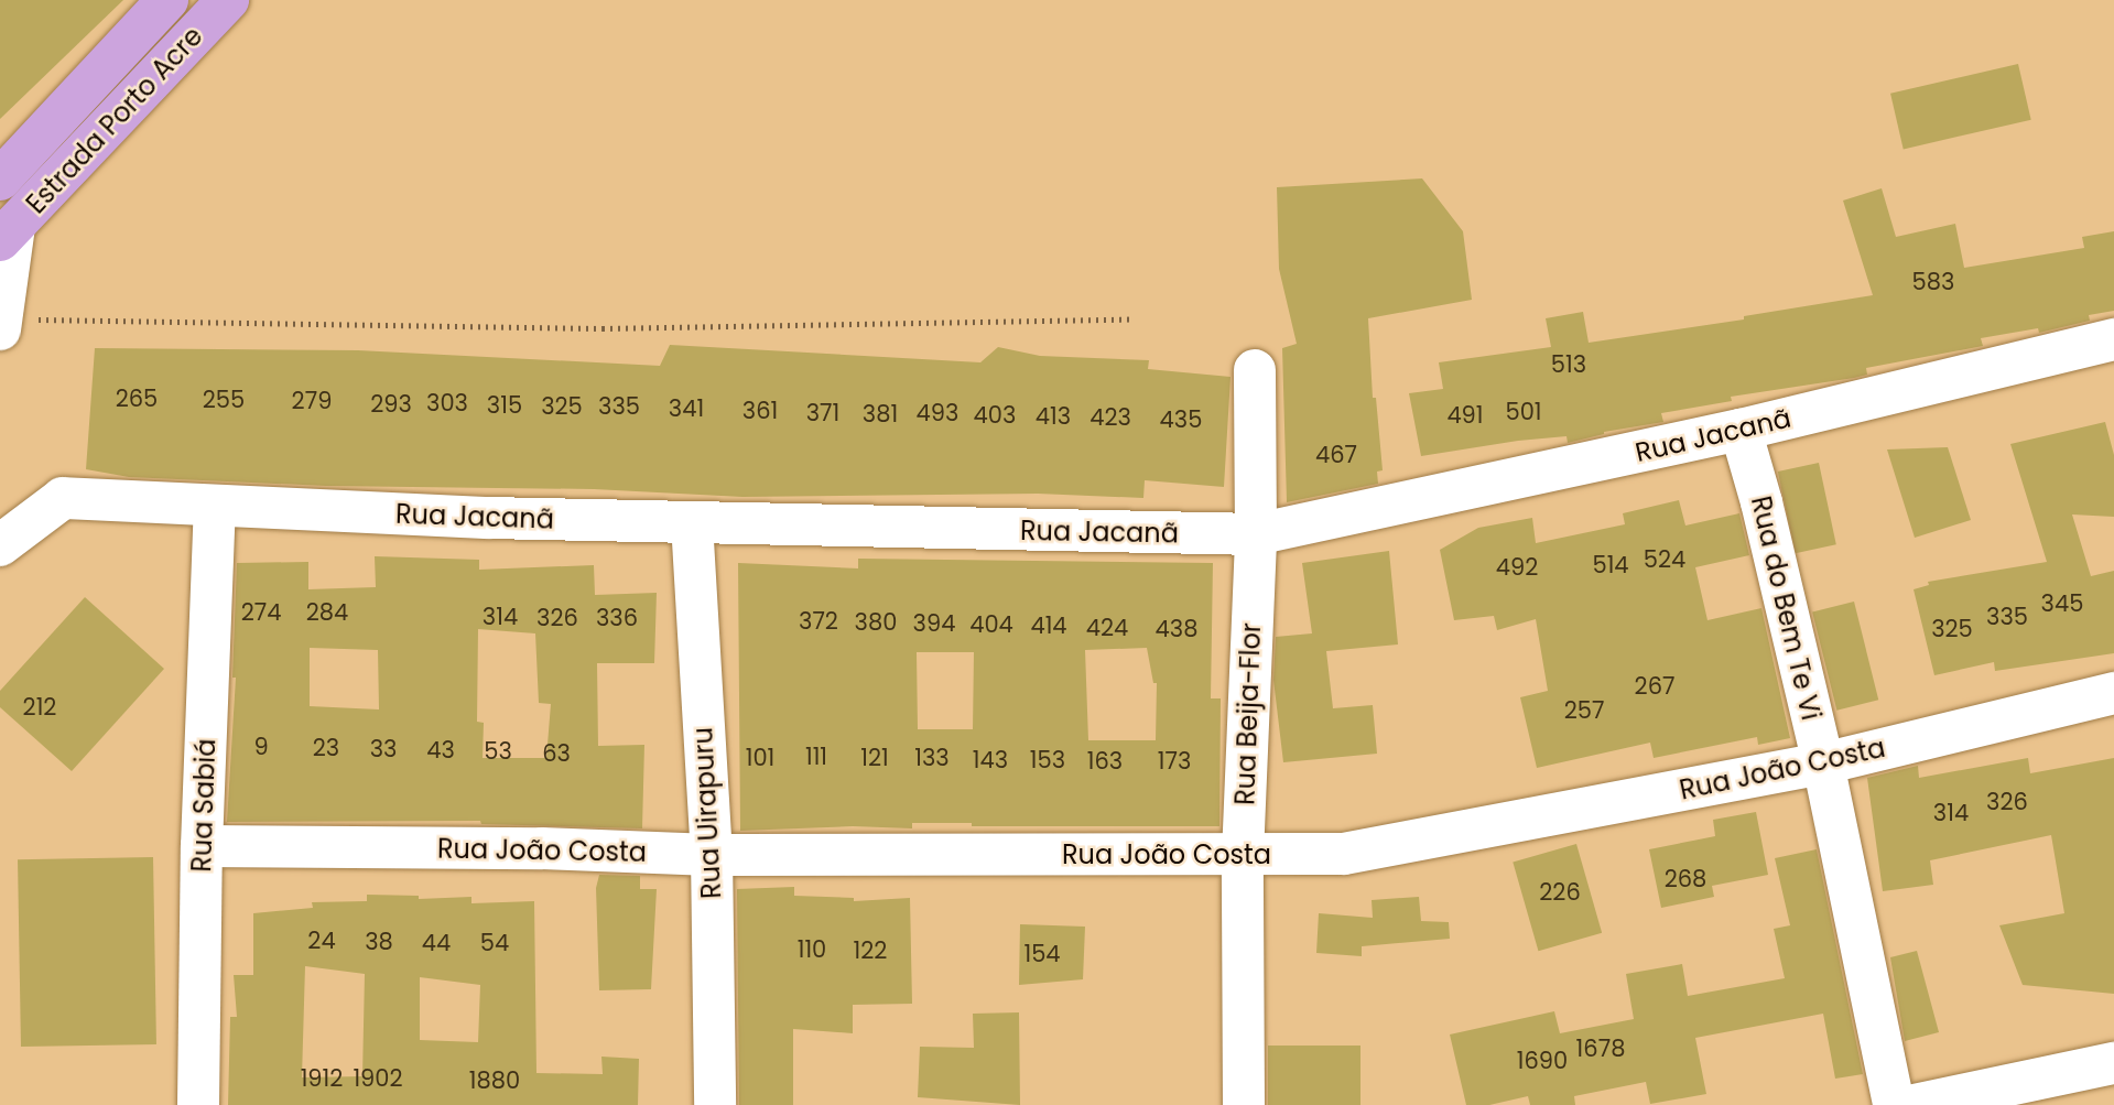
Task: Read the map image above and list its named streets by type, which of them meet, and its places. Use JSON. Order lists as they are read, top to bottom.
{
  "streets": {
    "main road": ["Estrada Porto Acre"],
    "street": [
      "Rua Jacanã",
      "Rua do Bem Te Vi",
      "Rua Beija-Flor",
      "Rua João Costa",
      "Rua Sabiá",
      "Rua Uirapuru"
    ]
  },
  "crossings": [
    ["Rua Jacanã", "Rua do Bem Te Vi"],
    ["Rua Jacanã", "Rua Beija-Flor"],
    ["Rua Jacanã", "Rua Sabiá"],
    ["Rua Jacanã", "Rua Uirapuru"],
    ["Rua do Bem Te Vi", "Rua João Costa"],
    ["Rua Beija-Flor", "Rua João Costa"],
    ["Rua João Costa", "Rua Sabiá"],
    ["Rua João Costa", "Rua Uirapuru"]
  ],
  "house_numbers": [
    "583",
    "513",
    "265",
    "255",
    "279",
    "303",
    "293",
    "315",
    "325",
    "335",
    "341",
    "361",
    "501",
    "371",
    "493",
    "381",
    "403",
    "491",
    "413",
    "423",
    "435",
    "467",
    "524",
    "514",
    "492",
    "345",
    "274",
    "284",
    "314",
    "335",
    "326",
    "336",
    "372",
    "380",
    "394",
    "404",
    "414",
    "424",
    "438",
    "325",
    "267",
    "212",
    "257",
    "9",
    "23",
    "33",
    "43",
    "53",
    "63",
    "111",
    "101",
    "121",
    "133",
    "143",
    "153",
    "163",
    "173",
    "326",
    "314",
    "268",
    "226",
    "24",
    "38",
    "44",
    "54",
    "110",
    "122",
    "154",
    "1678",
    "1690",
    "1912",
    "1902",
    "1880"
  ]
}
